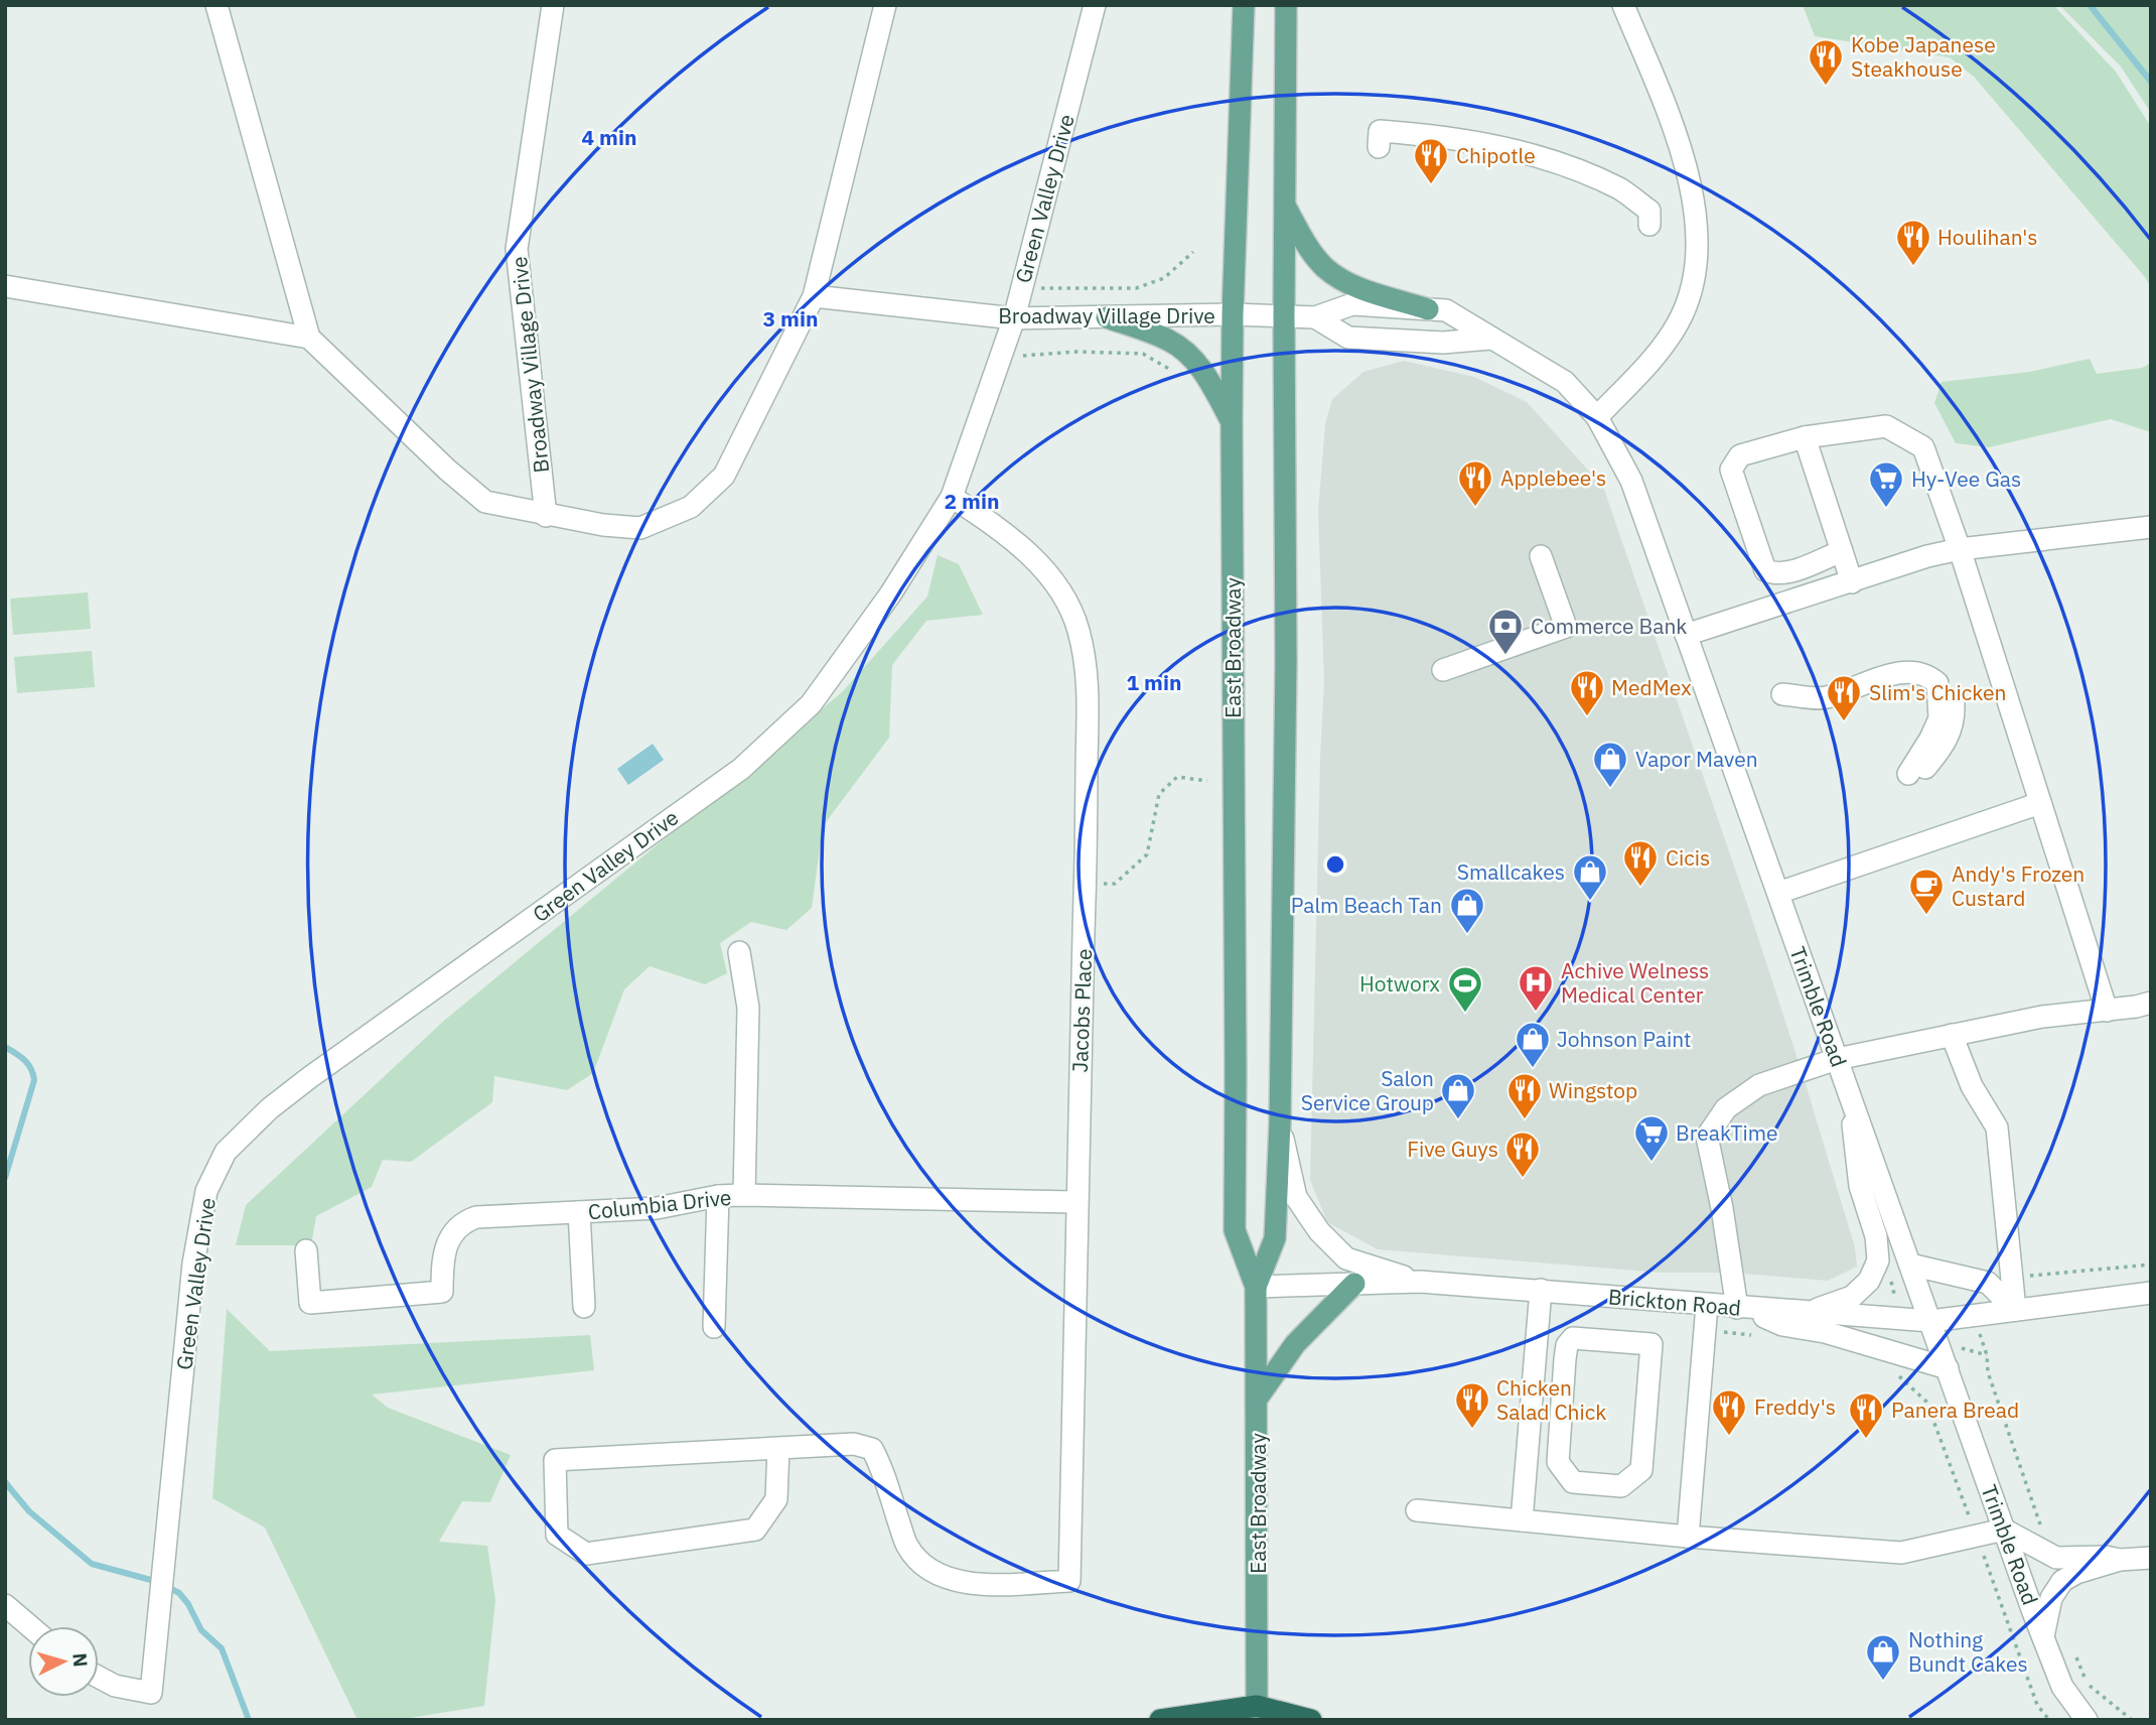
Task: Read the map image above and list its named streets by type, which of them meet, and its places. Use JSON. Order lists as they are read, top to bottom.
{
  "streets": {
    "main road": ["East Broadway"],
    "street": [
      "Green Valley Drive",
      "Broadway Village Drive",
      "Trimble Road",
      "Jacobs Place",
      "Columbia Drive",
      "Brickton Road"
    ]
  },
  "crossings": [
    ["Green Valley Drive", "Broadway Village Drive"],
    ["Green Valley Drive", "Jacobs Place"],
    ["Broadway Village Drive", "East Broadway"],
    ["Broadway Village Drive", "Trimble Road"],
    ["East Broadway", "Trimble Road"],
    ["East Broadway", "Brickton Road"],
    ["Trimble Road", "Brickton Road"],
    ["Jacobs Place", "Columbia Drive"]
  ],
  "places": {
    "restaurant": [
      "Kobe Japanese Steakhouse",
      "Chipotle",
      "Houlihan's",
      "Applebee's",
      "MedMex",
      "Slim's Chicken",
      "Cicis",
      "Wingstop",
      "Five Guys",
      "Chicken Salad Chick",
      "Freddy's",
      "Panera Bread"
    ],
    "supermarket": ["Hy-Vee Gas", "BreakTime"],
    "bank": ["Commerce Bank"],
    "shop": [
      "Vapor Maven",
      "Smallcakes",
      "Palm Beach Tan",
      "Johnson Paint",
      "Salon Service Group",
      "Nothing Bundt Cakes"
    ],
    "cafe": ["Andy's Frozen Custard"],
    "hospital": ["Achive Welness Medical Center"],
    "sports": ["Hotworx"]
  },
  "north": "right",
  "rings": [
    "4 min",
    "3 min",
    "2 min",
    "1 min"
  ]
}
